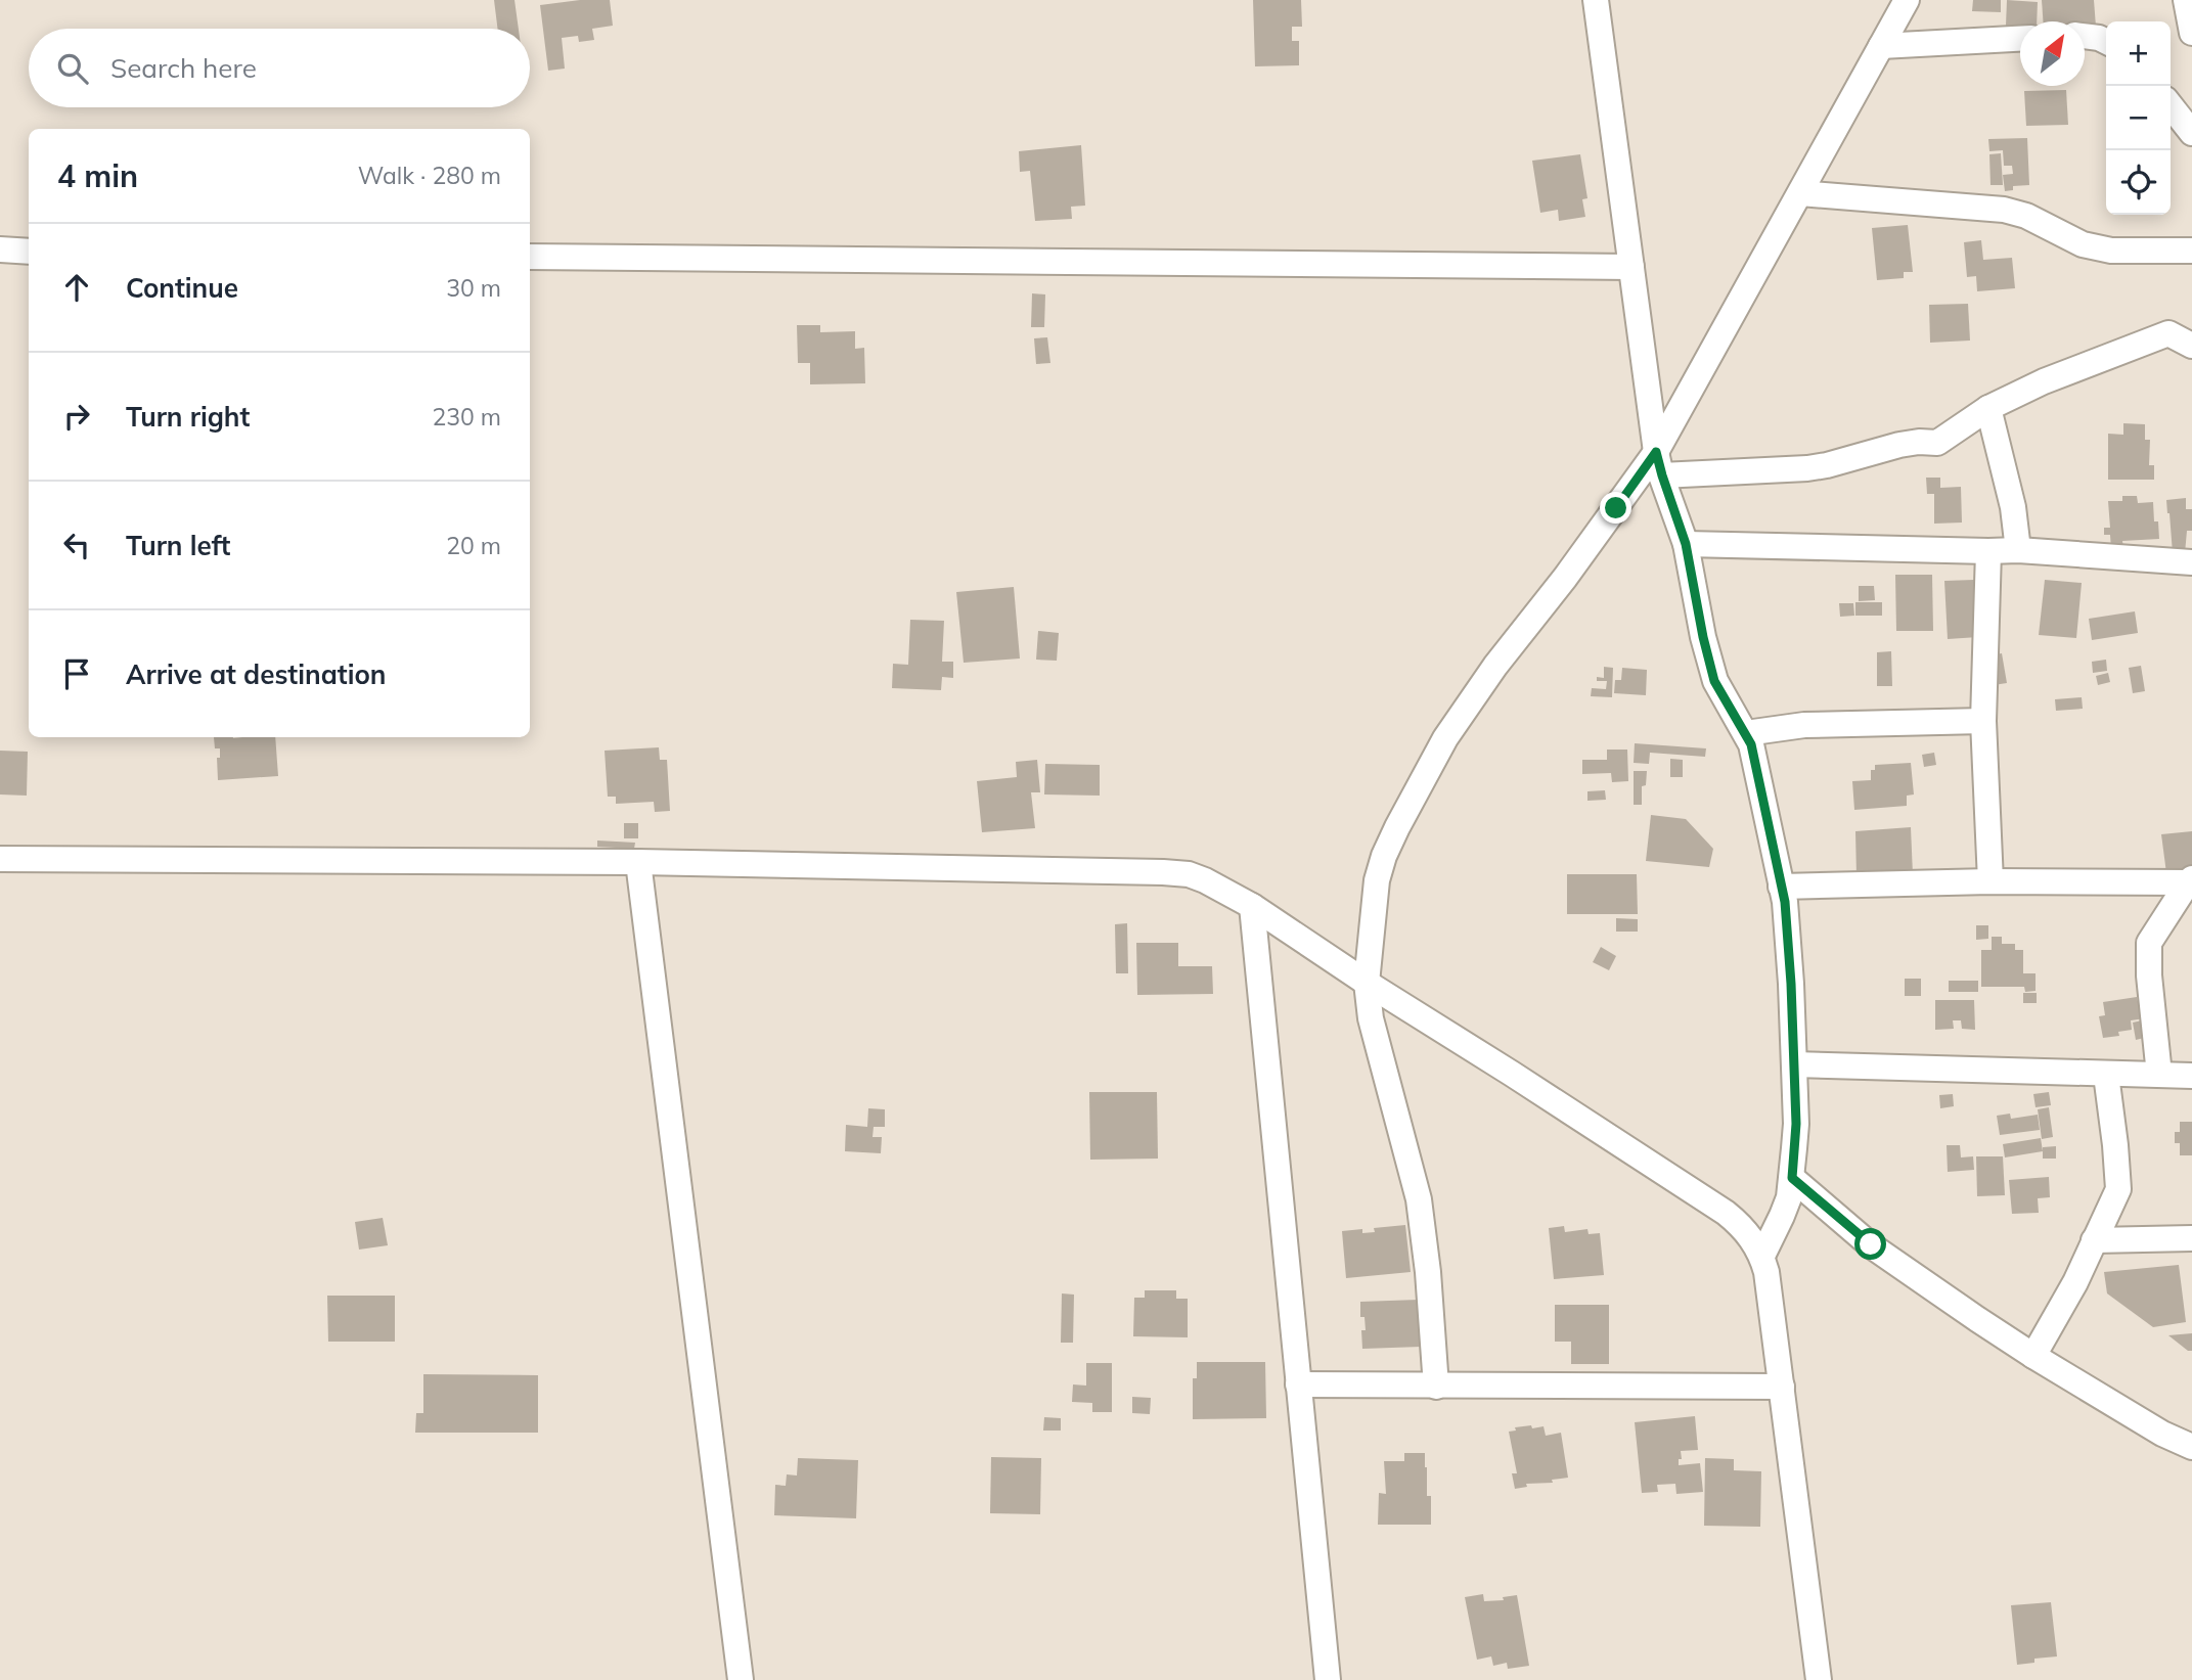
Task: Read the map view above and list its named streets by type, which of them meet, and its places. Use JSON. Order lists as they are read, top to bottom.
{
  "north": "top right",
  "page": {
    "map_buttons": ["+", "−"],
    "search": "Search here",
    "heading": ["4 min", "Walk · 280 m"],
    "list": [
      ["Continue", "30 m"],
      ["Turn right", "230 m"],
      ["Turn left", "20 m"],
      "Arrive at destination"
    ]
  }
}
